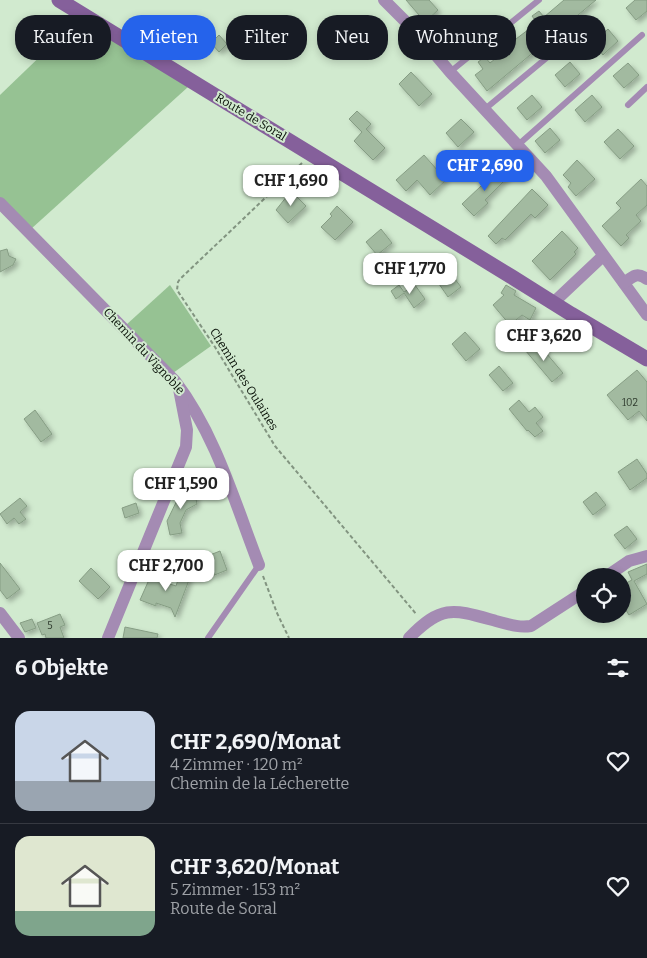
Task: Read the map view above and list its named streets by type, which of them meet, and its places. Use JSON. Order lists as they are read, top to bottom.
{
  "streets": {
    "street": ["Route de Soral", "Chemin du Vignoble"],
    "path": ["Chemin des Oulaines"]
  },
  "crossings": [
    ["Route de Soral", "Chemin des Oulaines"]
  ],
  "house_numbers": ["102", "5"],
  "page": {
    "chip": [
      "Kaufen",
      "Mieten",
      "Filter",
      "Neu",
      "Wohnung",
      "Haus"
    ],
    "price": [
      "CHF 2,690",
      "CHF 1,690",
      "CHF 1,770",
      "CHF 3,620",
      "CHF 1,590",
      "CHF 2,700"
    ],
    "heading": "6 Objekte",
    "list": [
      {
        "name": "CHF 2,690/Monat",
        "note": "4 Zimmer · 120 m² · Chemin de la Lécherette"
      },
      {
        "name": "CHF 3,620/Monat",
        "note": "5 Zimmer · 153 m² · Route de Soral"
      }
    ]
  }
}
